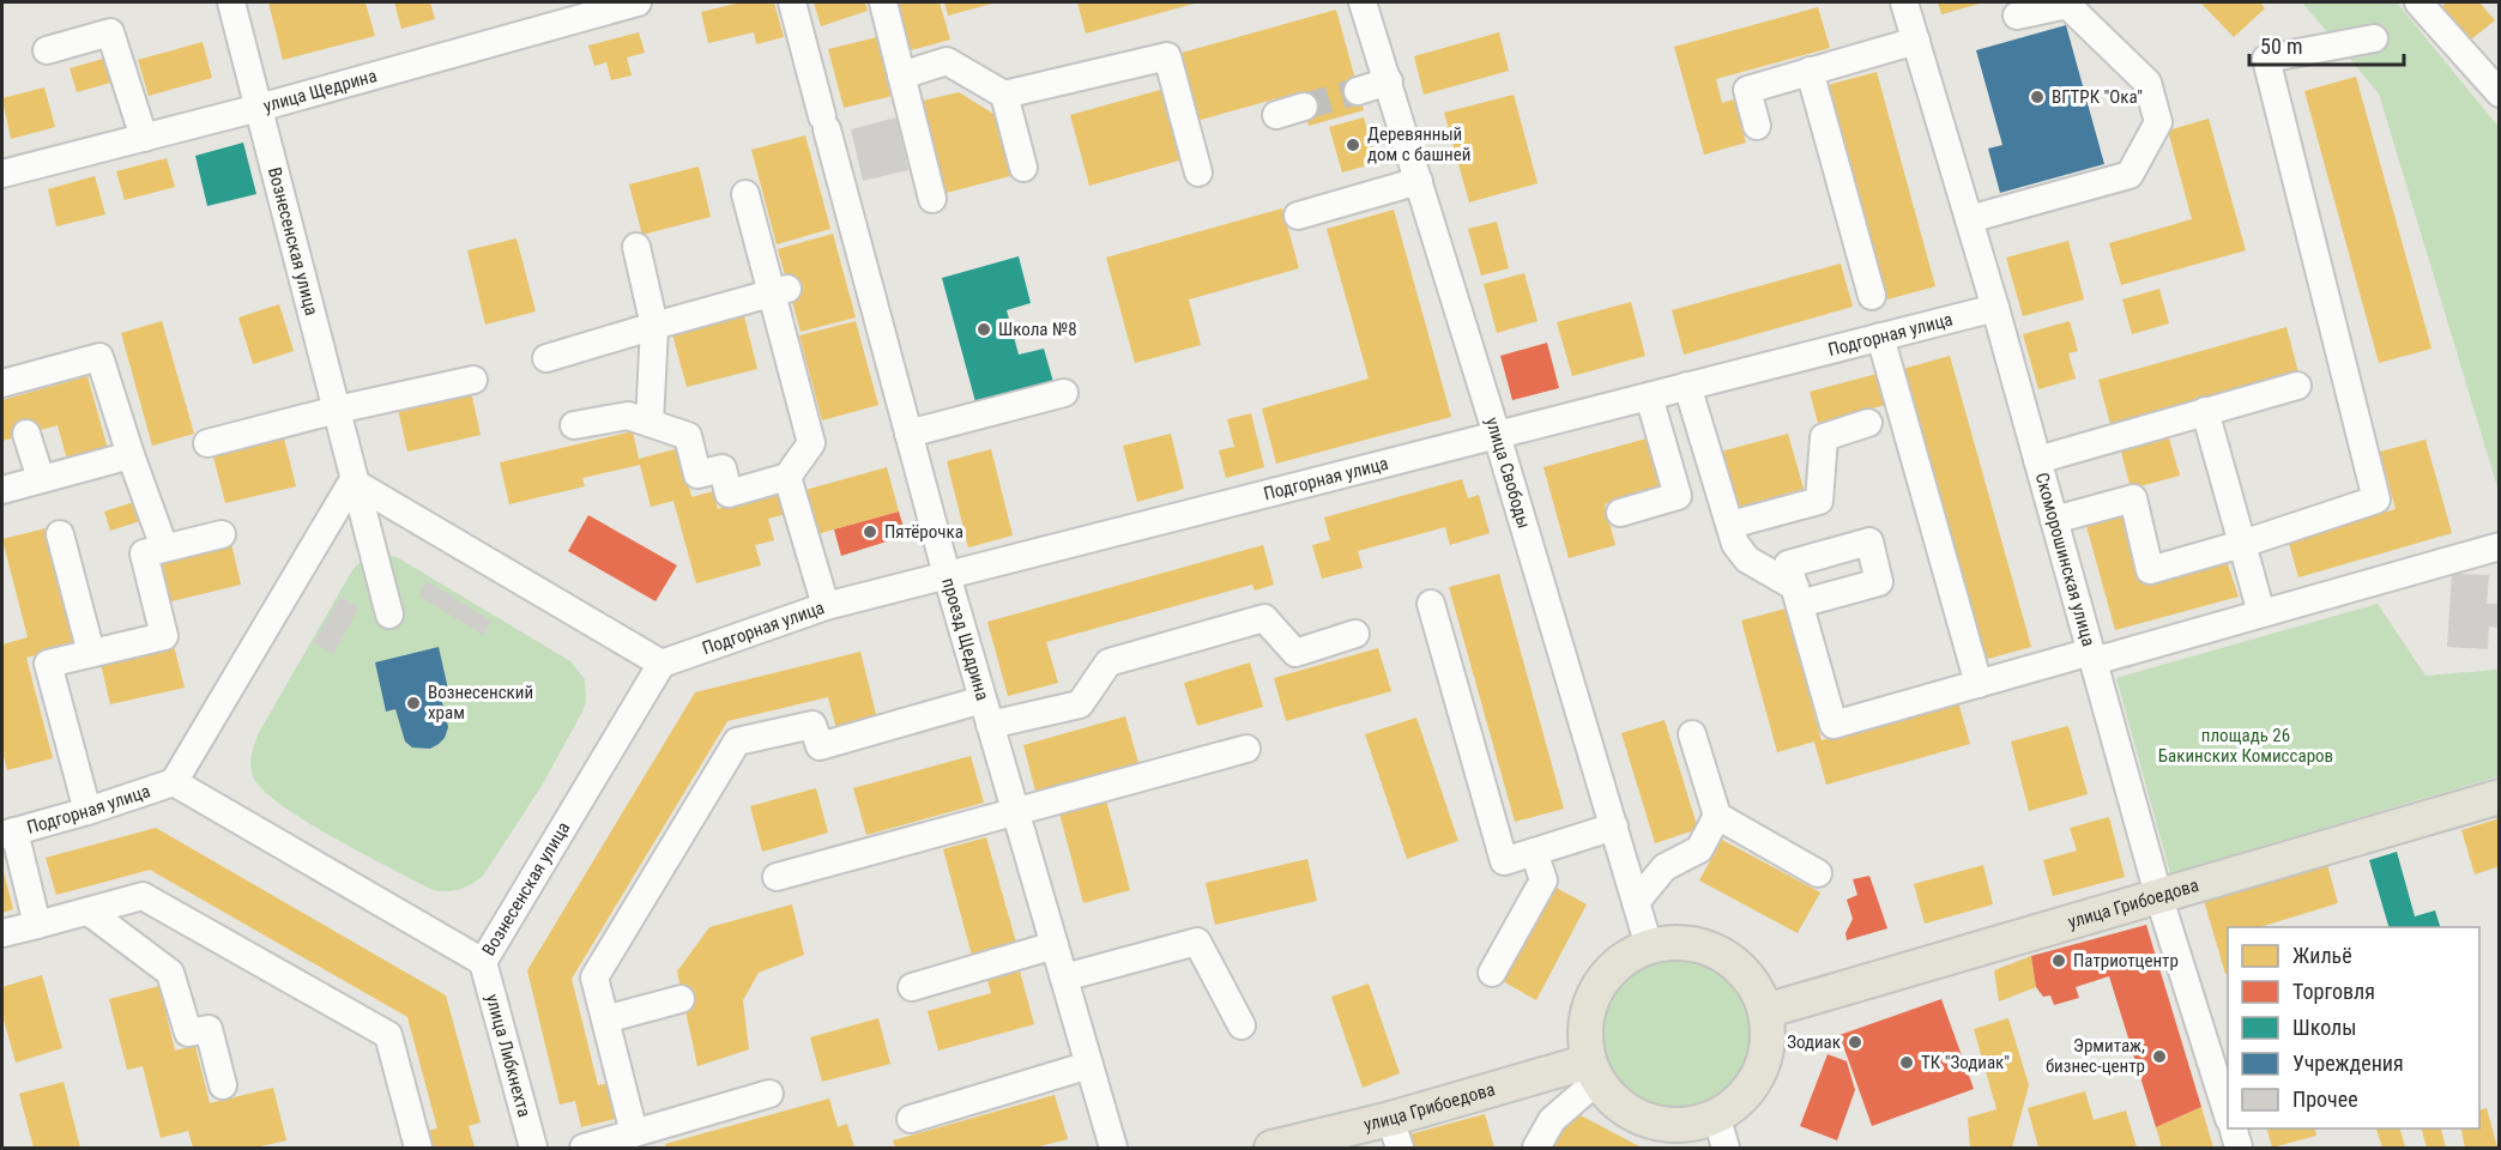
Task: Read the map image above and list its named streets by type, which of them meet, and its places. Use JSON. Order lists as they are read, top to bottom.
{
  "streets": {
    "main road": ["улица Грибоедова"],
    "street": [
      "улица Щедрина",
      "Вознесенская улица",
      "Подгорная улица",
      "улица Свободы",
      "Скоморошинская улица",
      "проезд Щедрина",
      "улица Либкнехта"
    ]
  },
  "crossings": [
    ["улица Щедрина", "Вознесенская улица"],
    ["Вознесенская улица", "Подгорная улица"],
    ["Вознесенская улица", "улица Либкнехта"],
    ["Подгорная улица", "улица Свободы"],
    ["Подгорная улица", "Скоморошинская улица"],
    ["Подгорная улица", "проезд Щедрина"],
    ["улица Свободы", "улица Грибоедова"],
    ["Скоморошинская улица", "улица Грибоедова"]
  ],
  "parks": ["площадь 26 Бакинских Комиссаров"],
  "places": [
    "ВГТРК \"Ока\"",
    "Деревянный дом с башней",
    "Школа №8",
    "Пятёрочка",
    "Вознесенский храм",
    "Патриотцентр",
    "Зодиак",
    "Эрмитаж, бизнес-центр",
    "ТК \"Зодиак\""
  ],
  "legend": [
    "Жильё",
    "Торговля",
    "Школы",
    "Учреждения",
    "Прочее"
  ],
  "scale_bar": "50 m"
}
